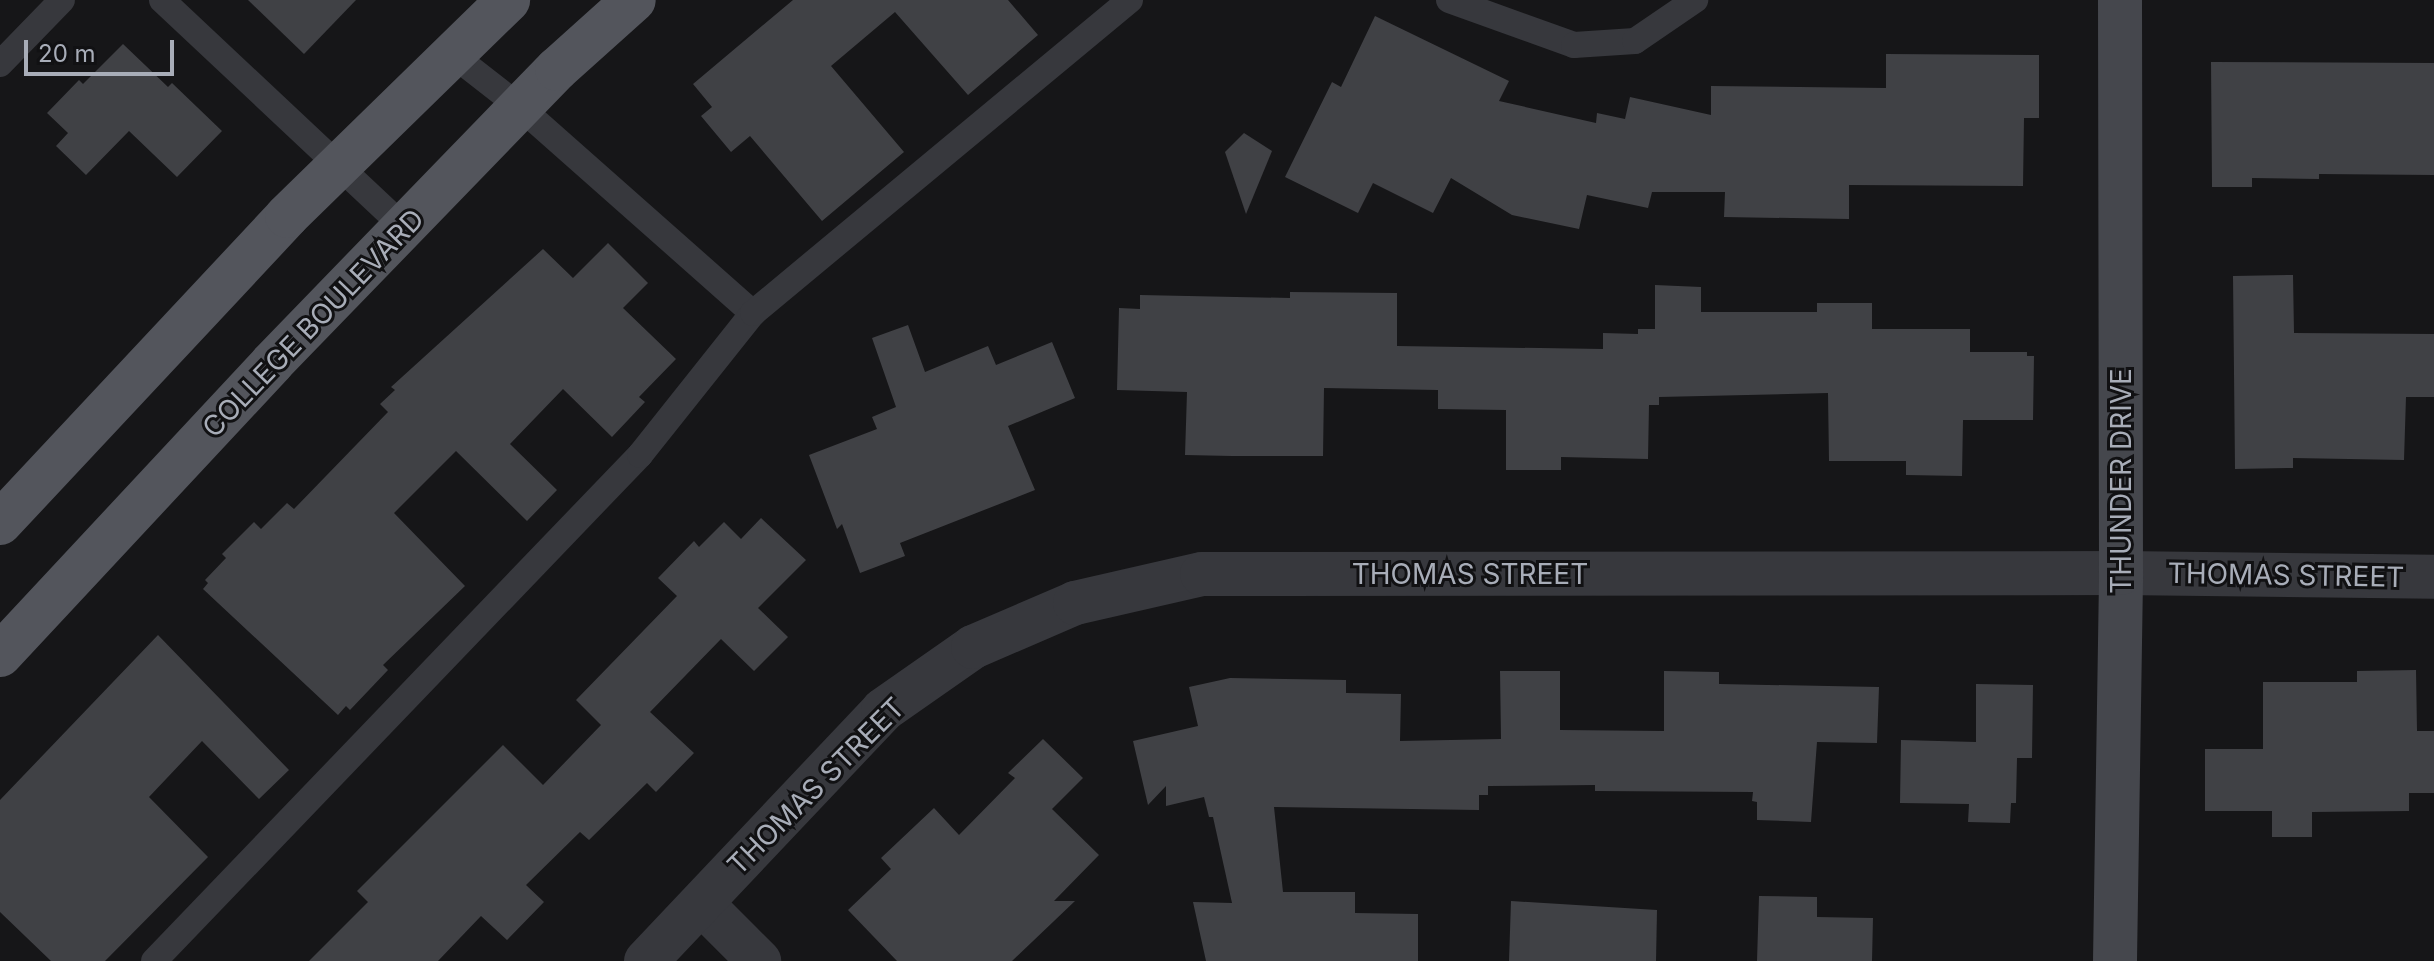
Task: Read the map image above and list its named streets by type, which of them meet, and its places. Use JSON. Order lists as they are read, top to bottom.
{
  "streets": {
    "main road": ["COLLEGE BOULEVARD"],
    "street": ["THUNDER DRIVE", "THOMAS STREET"]
  },
  "crossings": [
    ["THUNDER DRIVE", "THOMAS STREET"]
  ],
  "scale_bar": "20 m"
}
